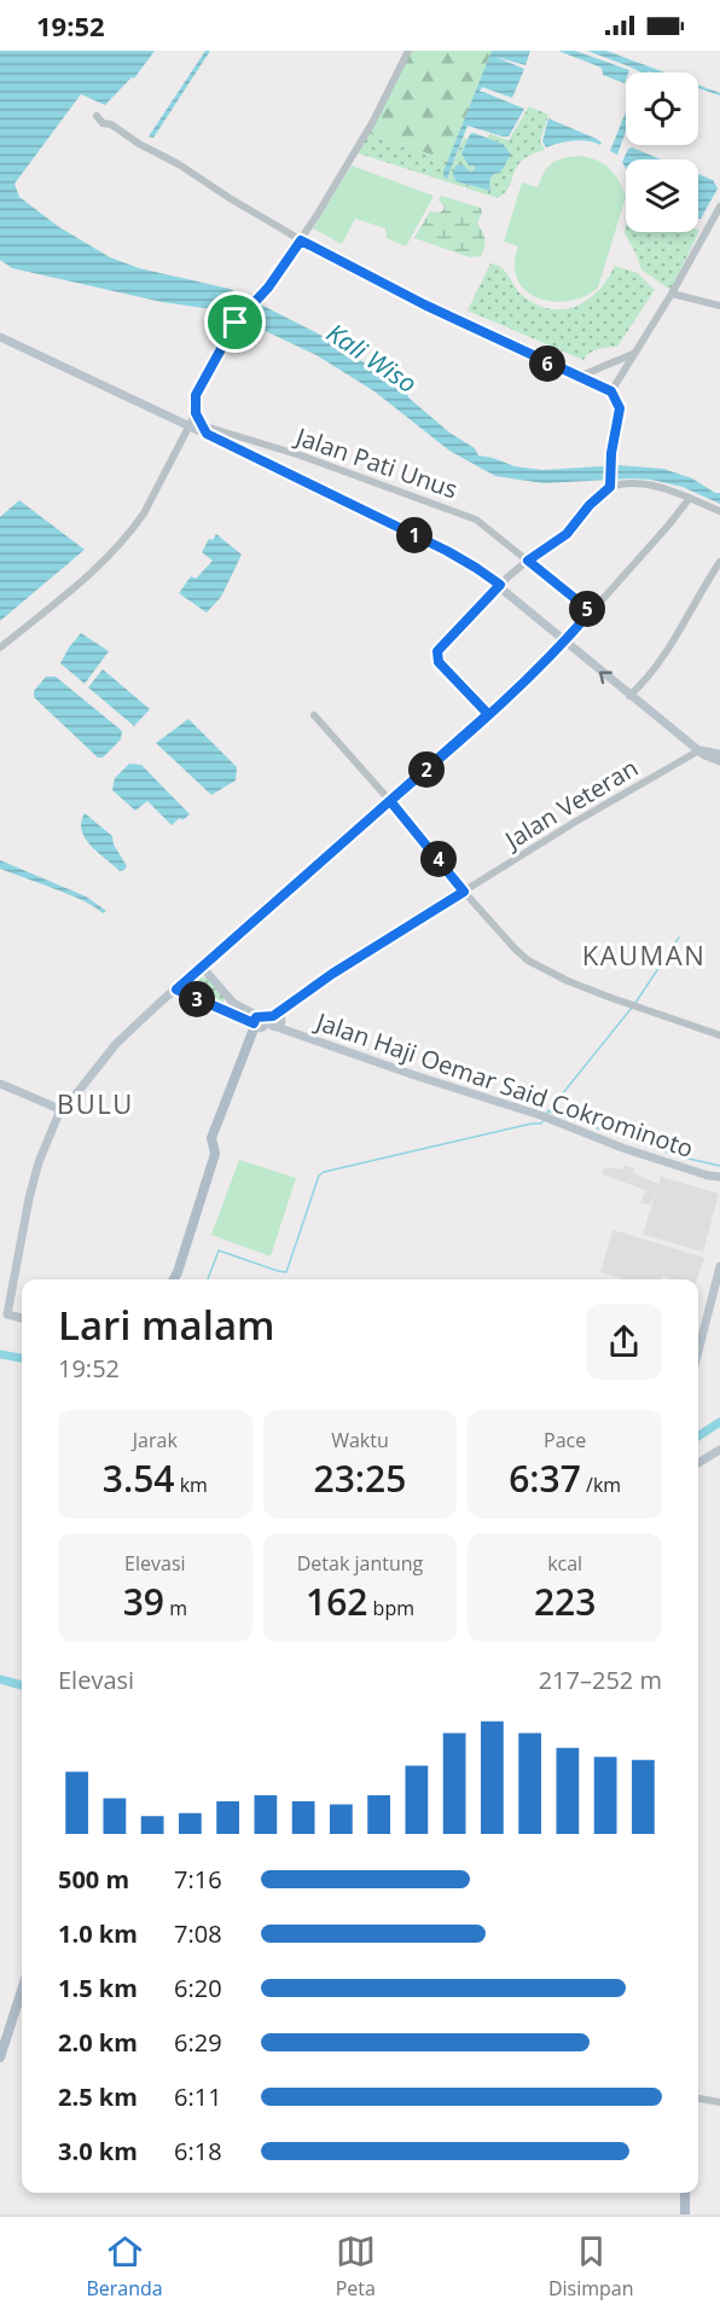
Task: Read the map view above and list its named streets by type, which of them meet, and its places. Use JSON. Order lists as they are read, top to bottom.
{
  "streets": {
    "main road": ["Jalan Haji Oemar Said Cokrominoto"],
    "street": ["Jalan Pati Unus", "Jalan Veteran"]
  },
  "crossings": [
    ["Jalan Veteran", "Jalan Haji Oemar Said Cokrominoto"]
  ],
  "districts": ["KAUMAN", "BULU"],
  "water": ["Kali Wiso"],
  "page": {
    "status": "19:52",
    "pins": [
      "6",
      "1",
      "5",
      "2",
      "4",
      "3"
    ],
    "heading": ["Lari malam", "19:52"],
    "stats": [
      ["Jarak", "3.54 km"],
      ["Waktu", "23:25"],
      ["Pace", "6:37 /km"],
      ["Elevasi", "39 m"],
      ["Detak jantung", "162 bpm"],
      ["kcal", "223"]
    ],
    "chart": ["Elevasi", "217–252 m"],
    "list": [
      {
        "name": "500 m",
        "note": "7:16"
      },
      {
        "name": "1.0 km",
        "note": "7:08"
      },
      {
        "name": "1.5 km",
        "note": "6:20"
      },
      {
        "name": "2.0 km",
        "note": "6:29"
      },
      {
        "name": "2.5 km",
        "note": "6:11"
      },
      {
        "name": "3.0 km",
        "note": "6:18"
      }
    ],
    "tabs": ["Beranda", "Peta", "Disimpan"]
  }
}
